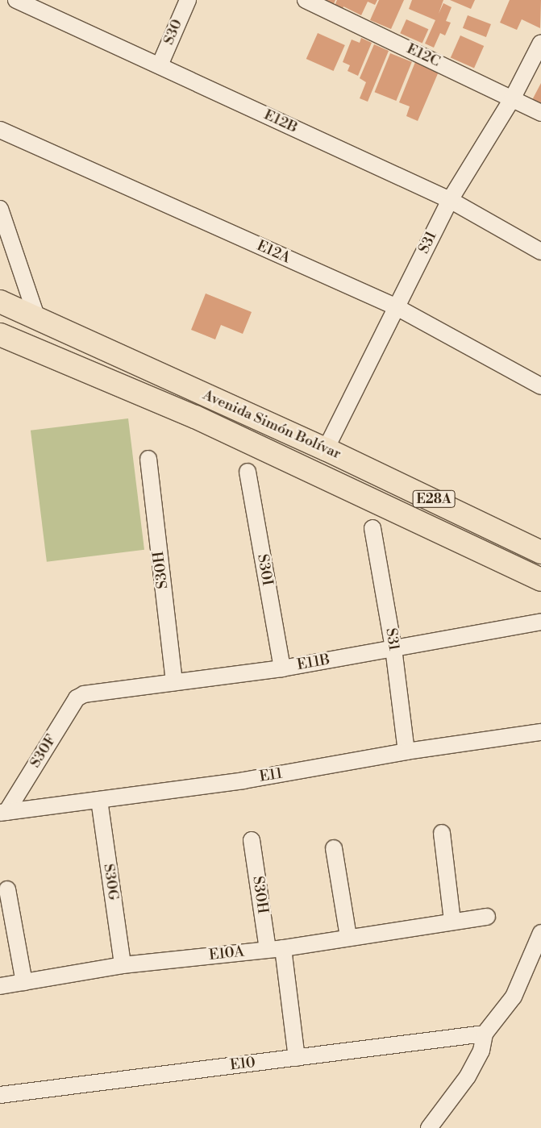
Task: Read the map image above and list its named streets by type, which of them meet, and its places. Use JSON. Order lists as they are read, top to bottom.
{
  "streets": {
    "highway": ["Avenida Simón Bolívar", "E28A"],
    "street": [
      "S30",
      "E12C",
      "E12B",
      "S31",
      "E12A",
      "S30H",
      "S30I",
      "E11B",
      "S30F",
      "E11",
      "S30G",
      "E10A",
      "E10"
    ]
  },
  "crossings": [
    ["S30", "E12B"],
    ["E12C", "S31"],
    ["E12B", "S31"],
    ["S31", "E12A"],
    ["S31", "Avenida Simón Bolívar"],
    ["S31", "E11B"],
    ["S31", "E11"],
    ["S30H", "E11B"],
    ["S30H", "E10A"],
    ["S30H", "E10"],
    ["S30I", "E11B"],
    ["E11B", "S30F"],
    ["S30F", "E11"],
    ["E11", "S30G"],
    ["S30G", "E10A"]
  ]
}
